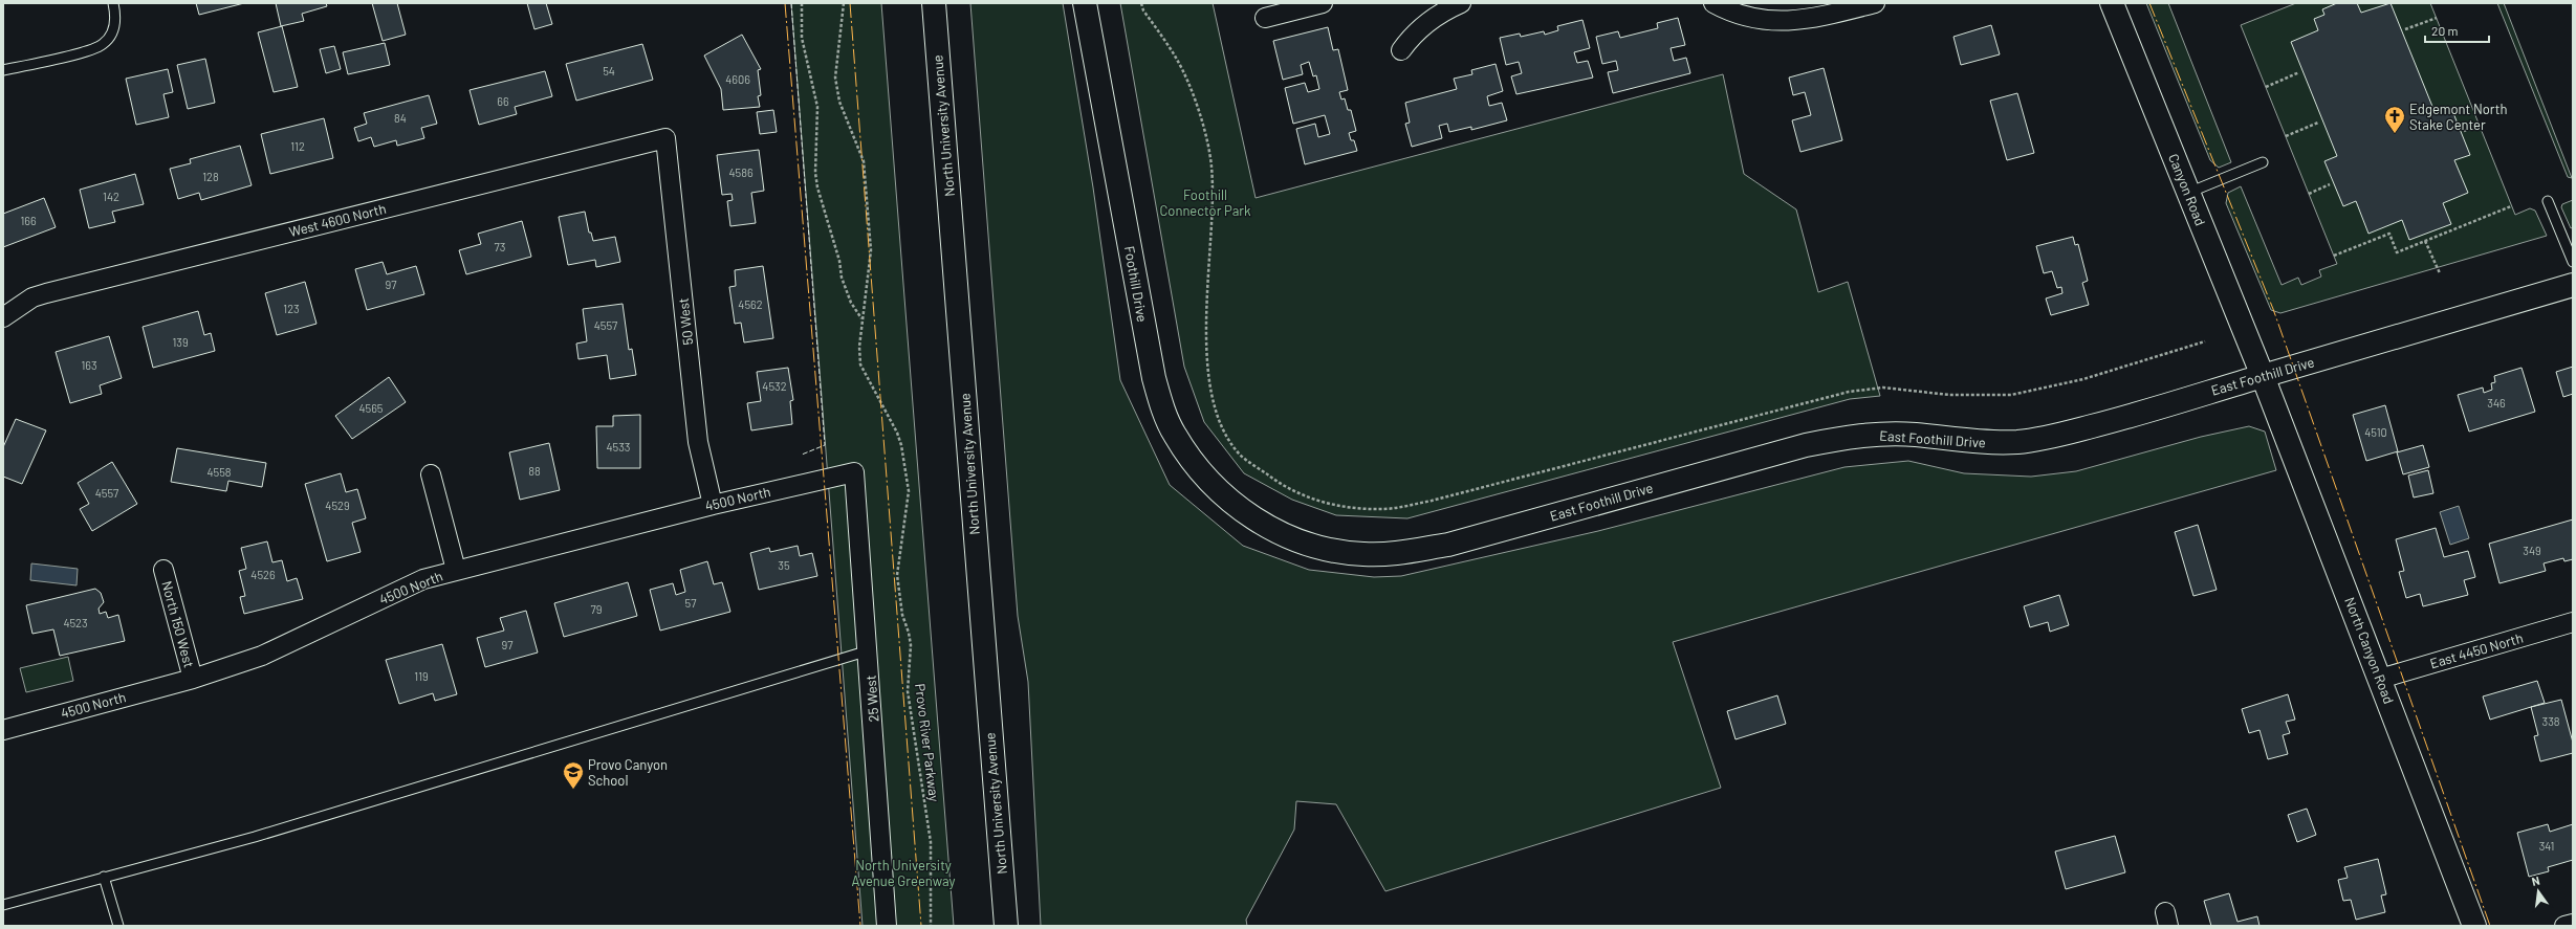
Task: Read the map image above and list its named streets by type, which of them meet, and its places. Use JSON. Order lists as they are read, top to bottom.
{
  "streets": {
    "main road": [
      "North University Avenue",
      "Canyon Road",
      "Foothill Drive",
      "East Foothill Drive",
      "North Canyon Road"
    ],
    "street": [
      "West 4600 North",
      "50 West",
      "4500 North",
      "North 150 West",
      "East 4450 North",
      "25 West"
    ],
    "path": ["Provo River Parkway"]
  },
  "crossings": [
    ["Canyon Road", "East Foothill Drive"],
    ["Canyon Road", "North Canyon Road"],
    ["West 4600 North", "50 West"],
    ["Foothill Drive", "East Foothill Drive"],
    ["50 West", "4500 North"],
    ["East Foothill Drive", "North Canyon Road"],
    ["4500 North", "North 150 West"],
    ["4500 North", "25 West"],
    ["North Canyon Road", "East 4450 North"]
  ],
  "parks": ["Foothill Connector Park", "North University Avenue Greenway"],
  "places": {
    "church": ["Edgemont North Stake Center"],
    "school or university": ["Provo Canyon School"]
  },
  "house_numbers": [
    "54",
    "4606",
    "66",
    "84",
    "112",
    "4586",
    "128",
    "142",
    "166",
    "73",
    "97",
    "4562",
    "123",
    "4557",
    "139",
    "163",
    "4532",
    "346",
    "4565",
    "4510",
    "4533",
    "88",
    "4558",
    "4557",
    "4529",
    "349",
    "35",
    "4526",
    "57",
    "79",
    "4523",
    "97",
    "119",
    "338",
    "341"
  ],
  "scale_bar": "20 m",
  "north": "top"
}
